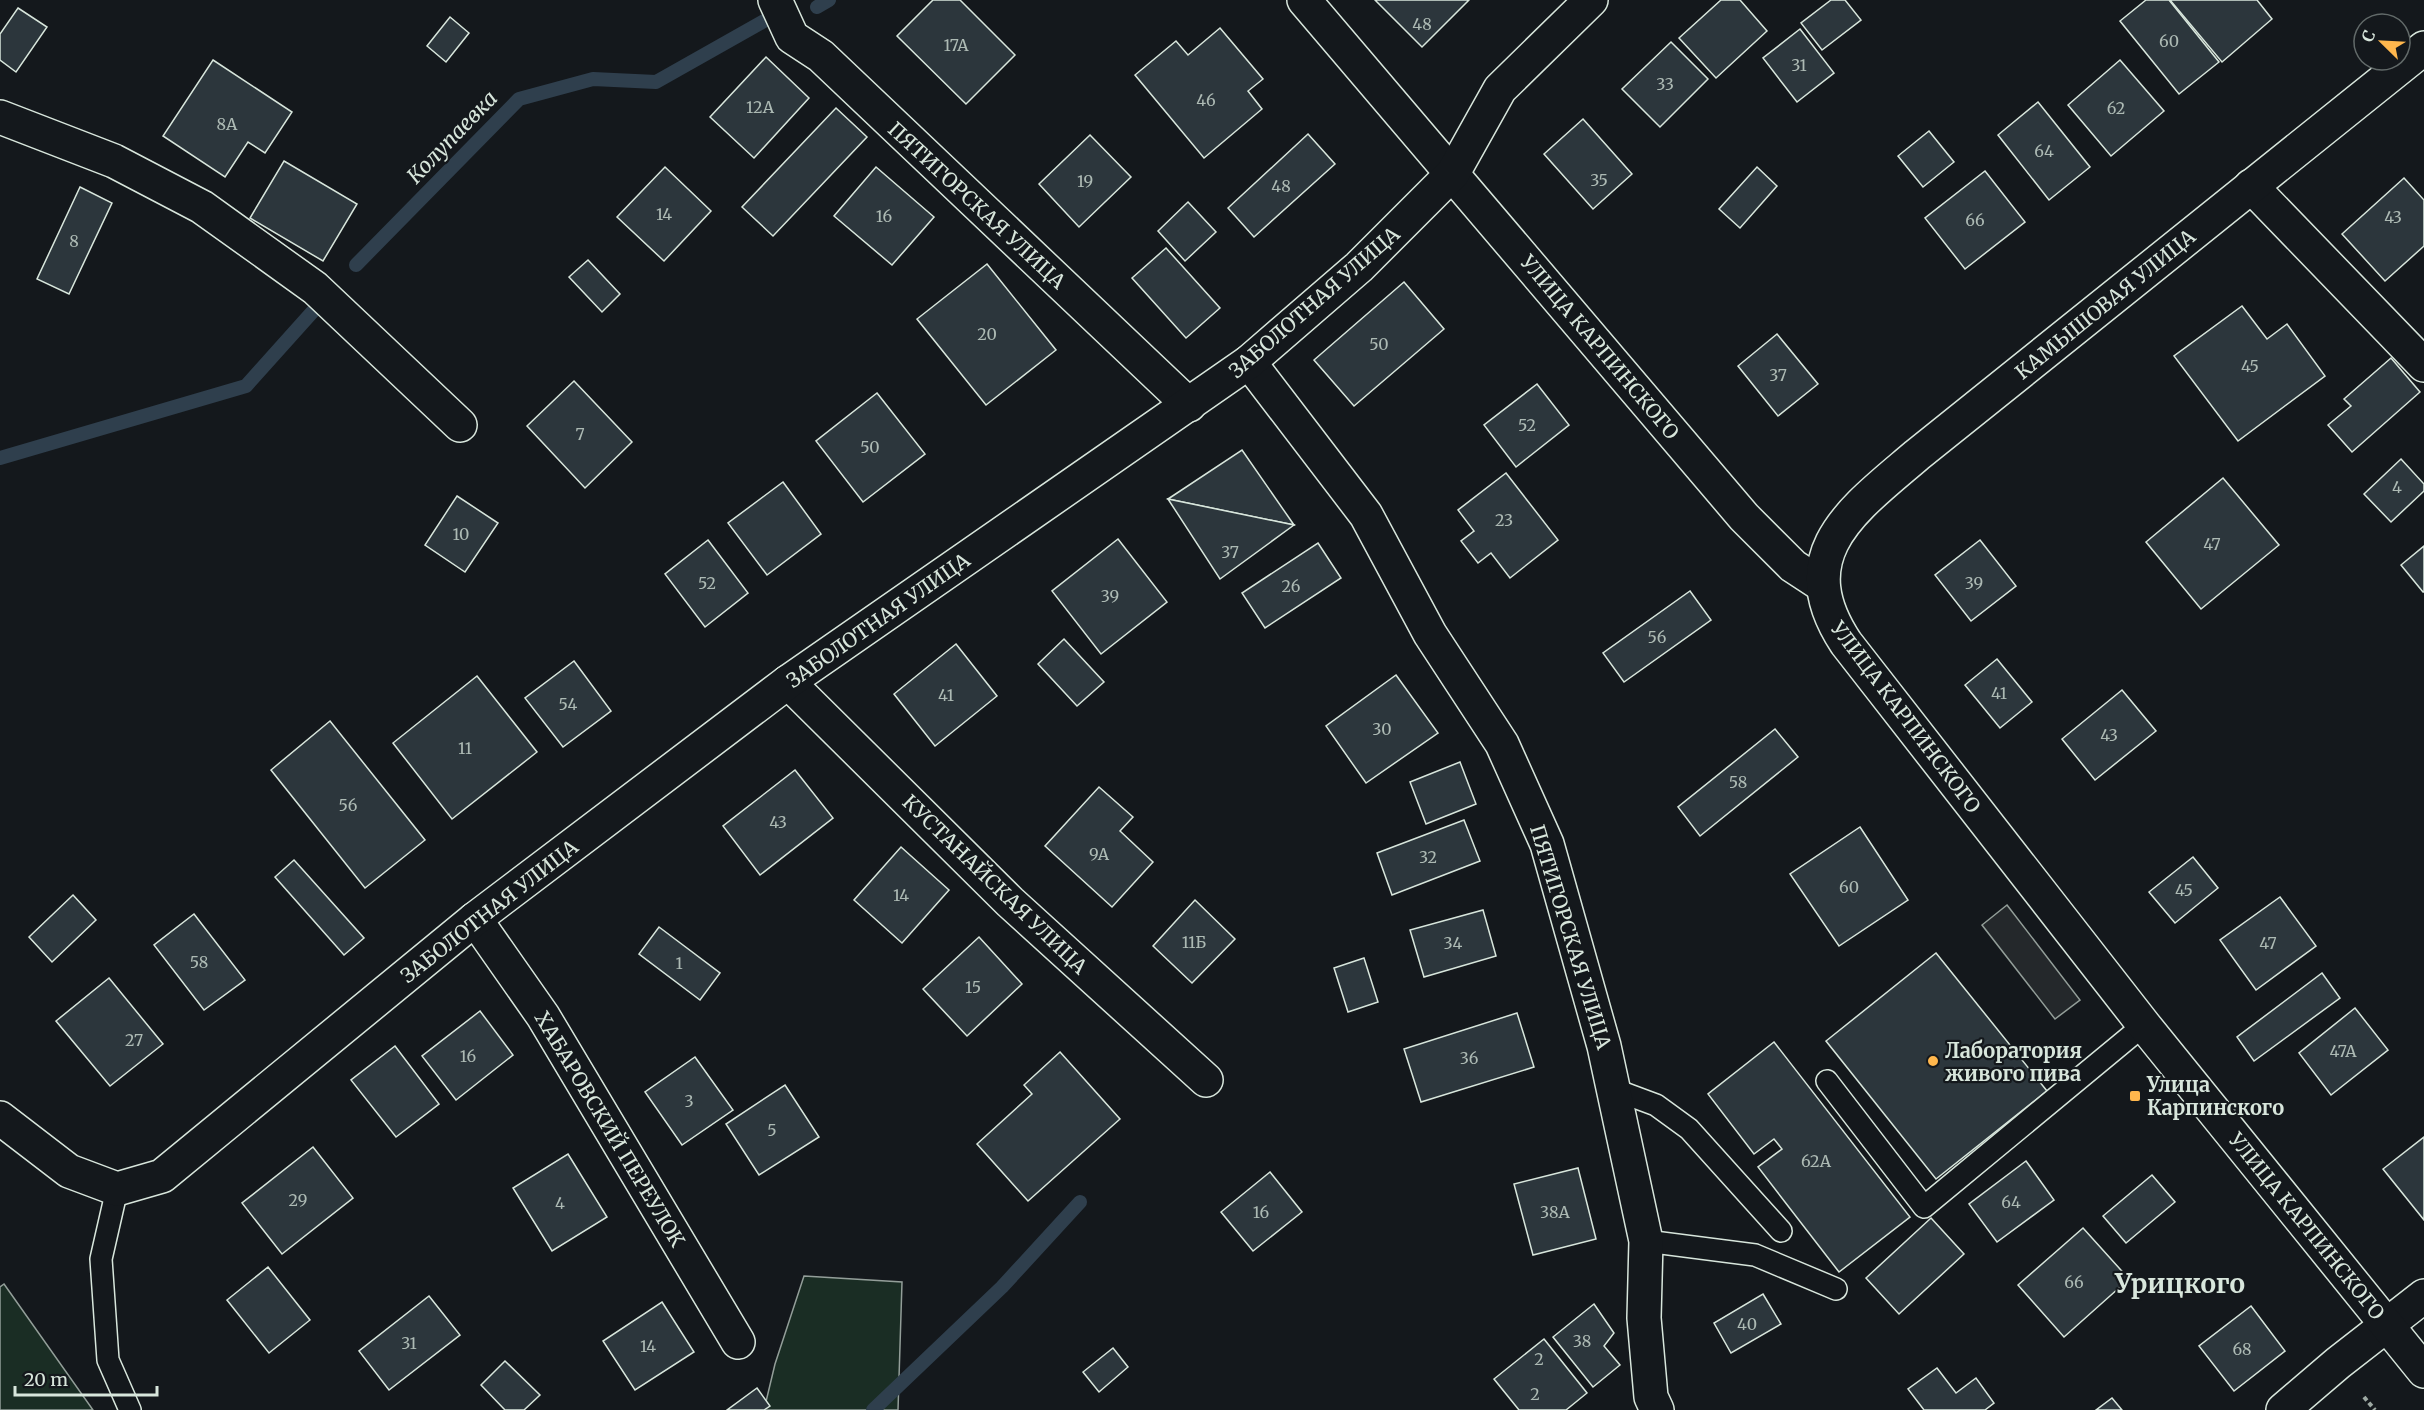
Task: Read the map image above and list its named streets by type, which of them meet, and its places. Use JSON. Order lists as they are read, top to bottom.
{
  "streets": {
    "street": [
      "ПЯТИГОРСКАЯ УЛИЦА",
      "ЗАБОЛОТНАЯ УЛИЦА",
      "КАМЫШОВАЯ УЛИЦА",
      "УЛИЦА КАРПИНСКОГО",
      "КУСТАНАЙСКАЯ УЛИЦА",
      "ХАБАРОВСКИЙ ПЕРЕУЛОК"
    ]
  },
  "crossings": [
    ["ПЯТИГОРСКАЯ УЛИЦА", "ЗАБОЛОТНАЯ УЛИЦА"],
    ["ЗАБОЛОТНАЯ УЛИЦА", "УЛИЦА КАРПИНСКОГО"],
    ["ЗАБОЛОТНАЯ УЛИЦА", "КУСТАНАЙСКАЯ УЛИЦА"],
    ["ЗАБОЛОТНАЯ УЛИЦА", "ХАБАРОВСКИЙ ПЕРЕУЛОК"],
    ["КАМЫШОВАЯ УЛИЦА", "УЛИЦА КАРПИНСКОГО"]
  ],
  "districts": ["Урицкого"],
  "water": ["Колупаевка"],
  "places": {
    "other": ["Лаборатория живого пива"],
    "transit": ["Улица Карпинского"]
  },
  "house_numbers": [
    "48",
    "60",
    "17А",
    "31",
    "33",
    "46",
    "12А",
    "62",
    "8А",
    "64",
    "35",
    "19",
    "48",
    "14",
    "16",
    "43",
    "66",
    "8",
    "20",
    "50",
    "45",
    "37",
    "52",
    "7",
    "50",
    "4",
    "23",
    "10",
    "47",
    "37",
    "52",
    "39",
    "26",
    "39",
    "56",
    "41",
    "41",
    "54",
    "30",
    "43",
    "11",
    "58",
    "56",
    "43",
    "9А",
    "32",
    "60",
    "45",
    "14",
    "11Б",
    "34",
    "47",
    "58",
    "1",
    "15",
    "27",
    "47А",
    "16",
    "36",
    "3",
    "5",
    "62А",
    "29",
    "64",
    "4",
    "16",
    "38А",
    "66",
    "40",
    "38",
    "31",
    "14",
    "68",
    "2",
    "2"
  ],
  "scale_bar": "20 m",
  "north": "top left"
}
